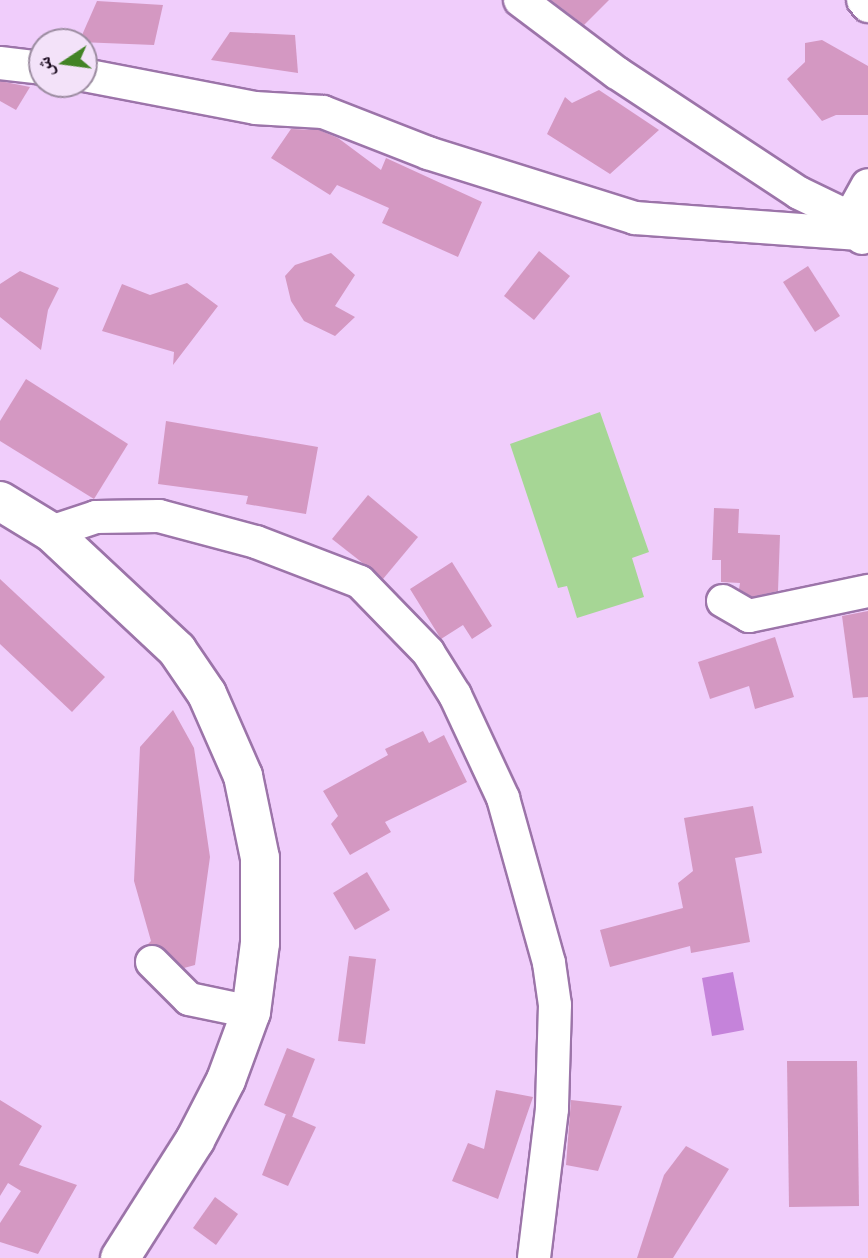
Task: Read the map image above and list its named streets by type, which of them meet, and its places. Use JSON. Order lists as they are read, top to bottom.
{
  "north": "left"
}
